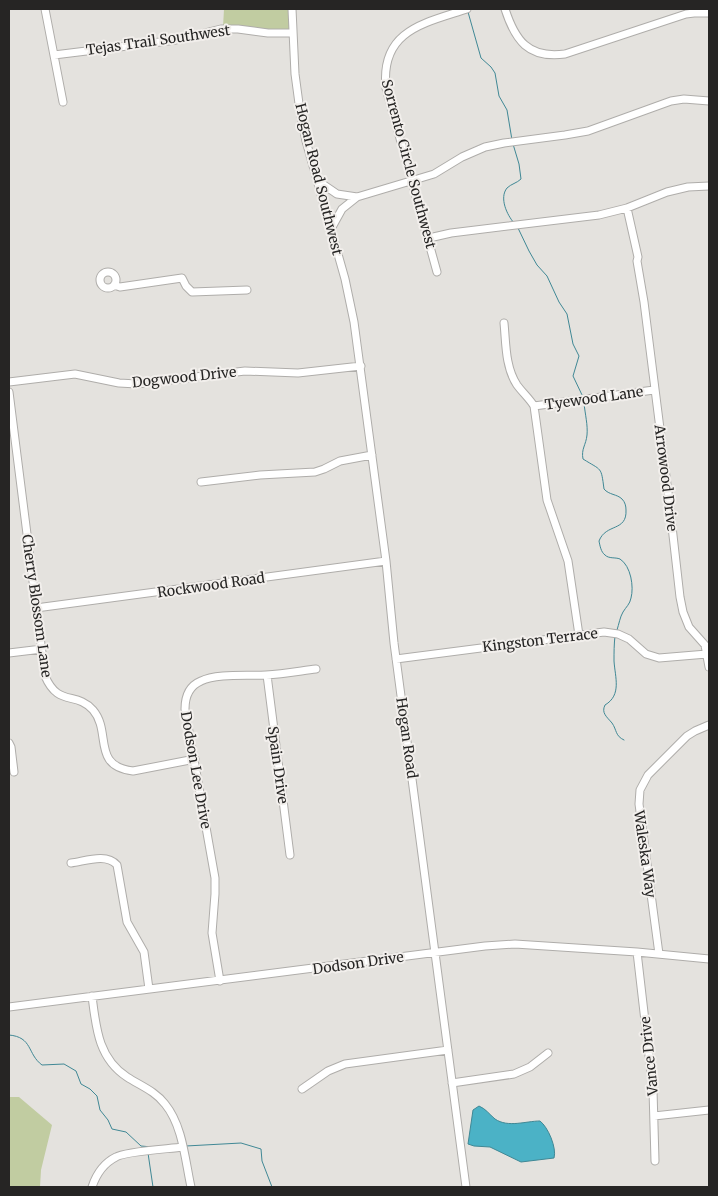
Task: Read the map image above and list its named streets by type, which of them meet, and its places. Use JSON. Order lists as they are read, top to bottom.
{
  "streets": {
    "street": [
      "Tejas Trail Southwest",
      "Sorrento Circle Southwest",
      "Hogan Road Southwest",
      "Dogwood Drive",
      "Tyewood Lane",
      "Arrowood Drive",
      "Rockwood Road",
      "Cherry Blossom Lane",
      "Kingston Terrace",
      "Hogan Road",
      "Spain Drive",
      "Dodson Lee Drive",
      "Waleska Way",
      "Dodson Drive",
      "Vance Drive"
    ]
  },
  "crossings": [
    ["Tejas Trail Southwest", "Hogan Road Southwest"],
    ["Hogan Road Southwest", "Hogan Road"],
    ["Dogwood Drive", "Hogan Road"],
    ["Tyewood Lane", "Arrowood Drive"],
    ["Arrowood Drive", "Kingston Terrace"],
    ["Rockwood Road", "Cherry Blossom Lane"],
    ["Rockwood Road", "Hogan Road"],
    ["Cherry Blossom Lane", "Dodson Lee Drive"],
    ["Kingston Terrace", "Hogan Road"],
    ["Hogan Road", "Dodson Drive"],
    ["Spain Drive", "Dodson Lee Drive"],
    ["Dodson Lee Drive", "Dodson Drive"],
    ["Waleska Way", "Dodson Drive"],
    ["Dodson Drive", "Vance Drive"]
  ]
}
